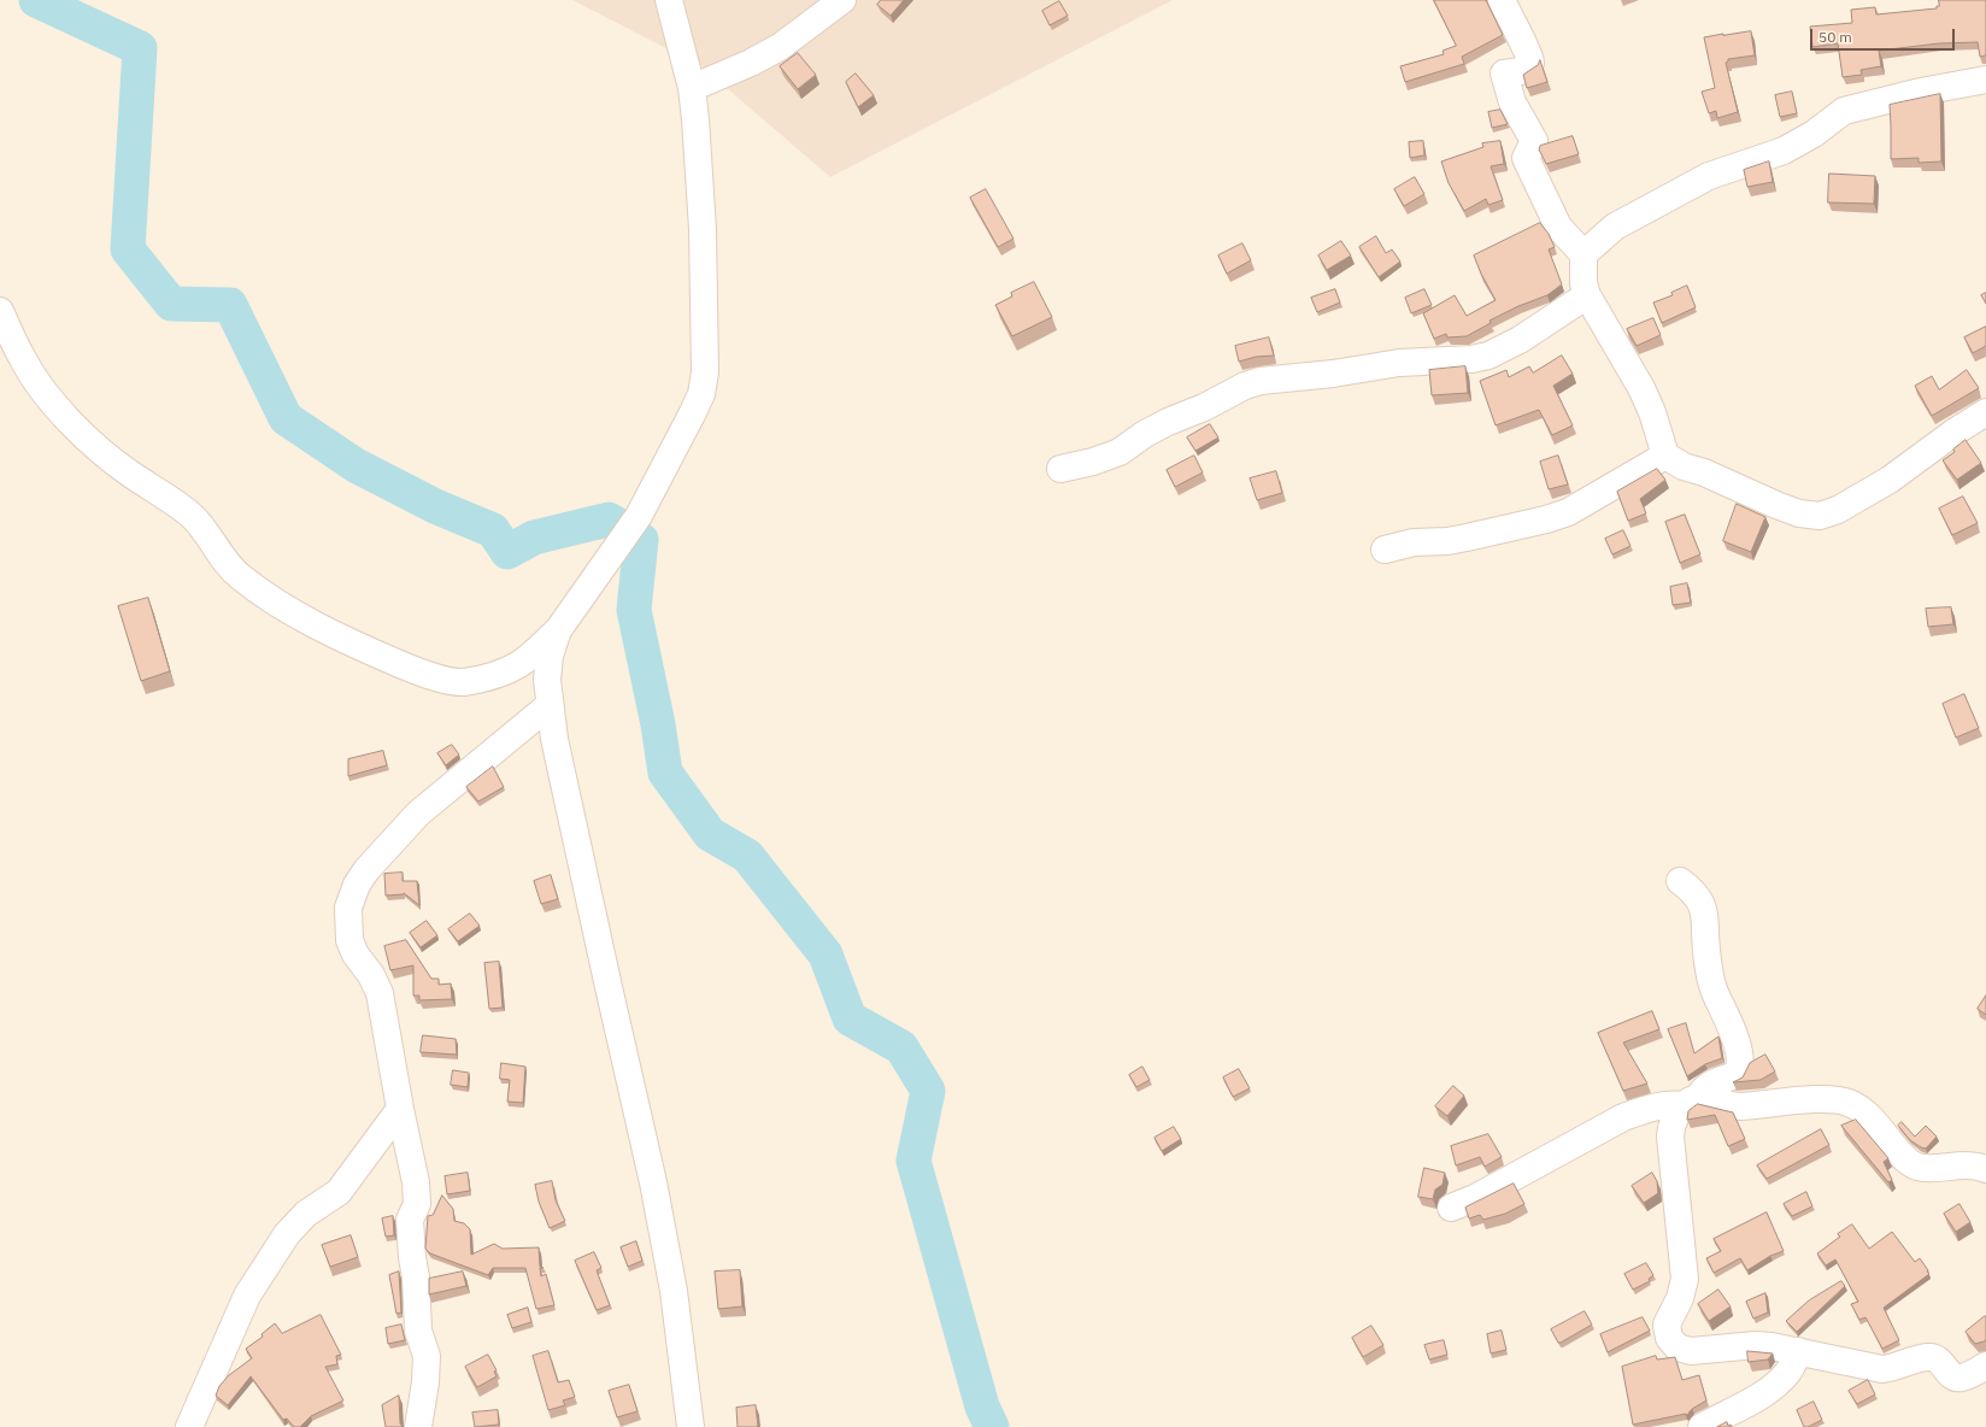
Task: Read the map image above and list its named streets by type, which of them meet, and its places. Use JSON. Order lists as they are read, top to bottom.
{
  "scale_bar": "50 m"
}
